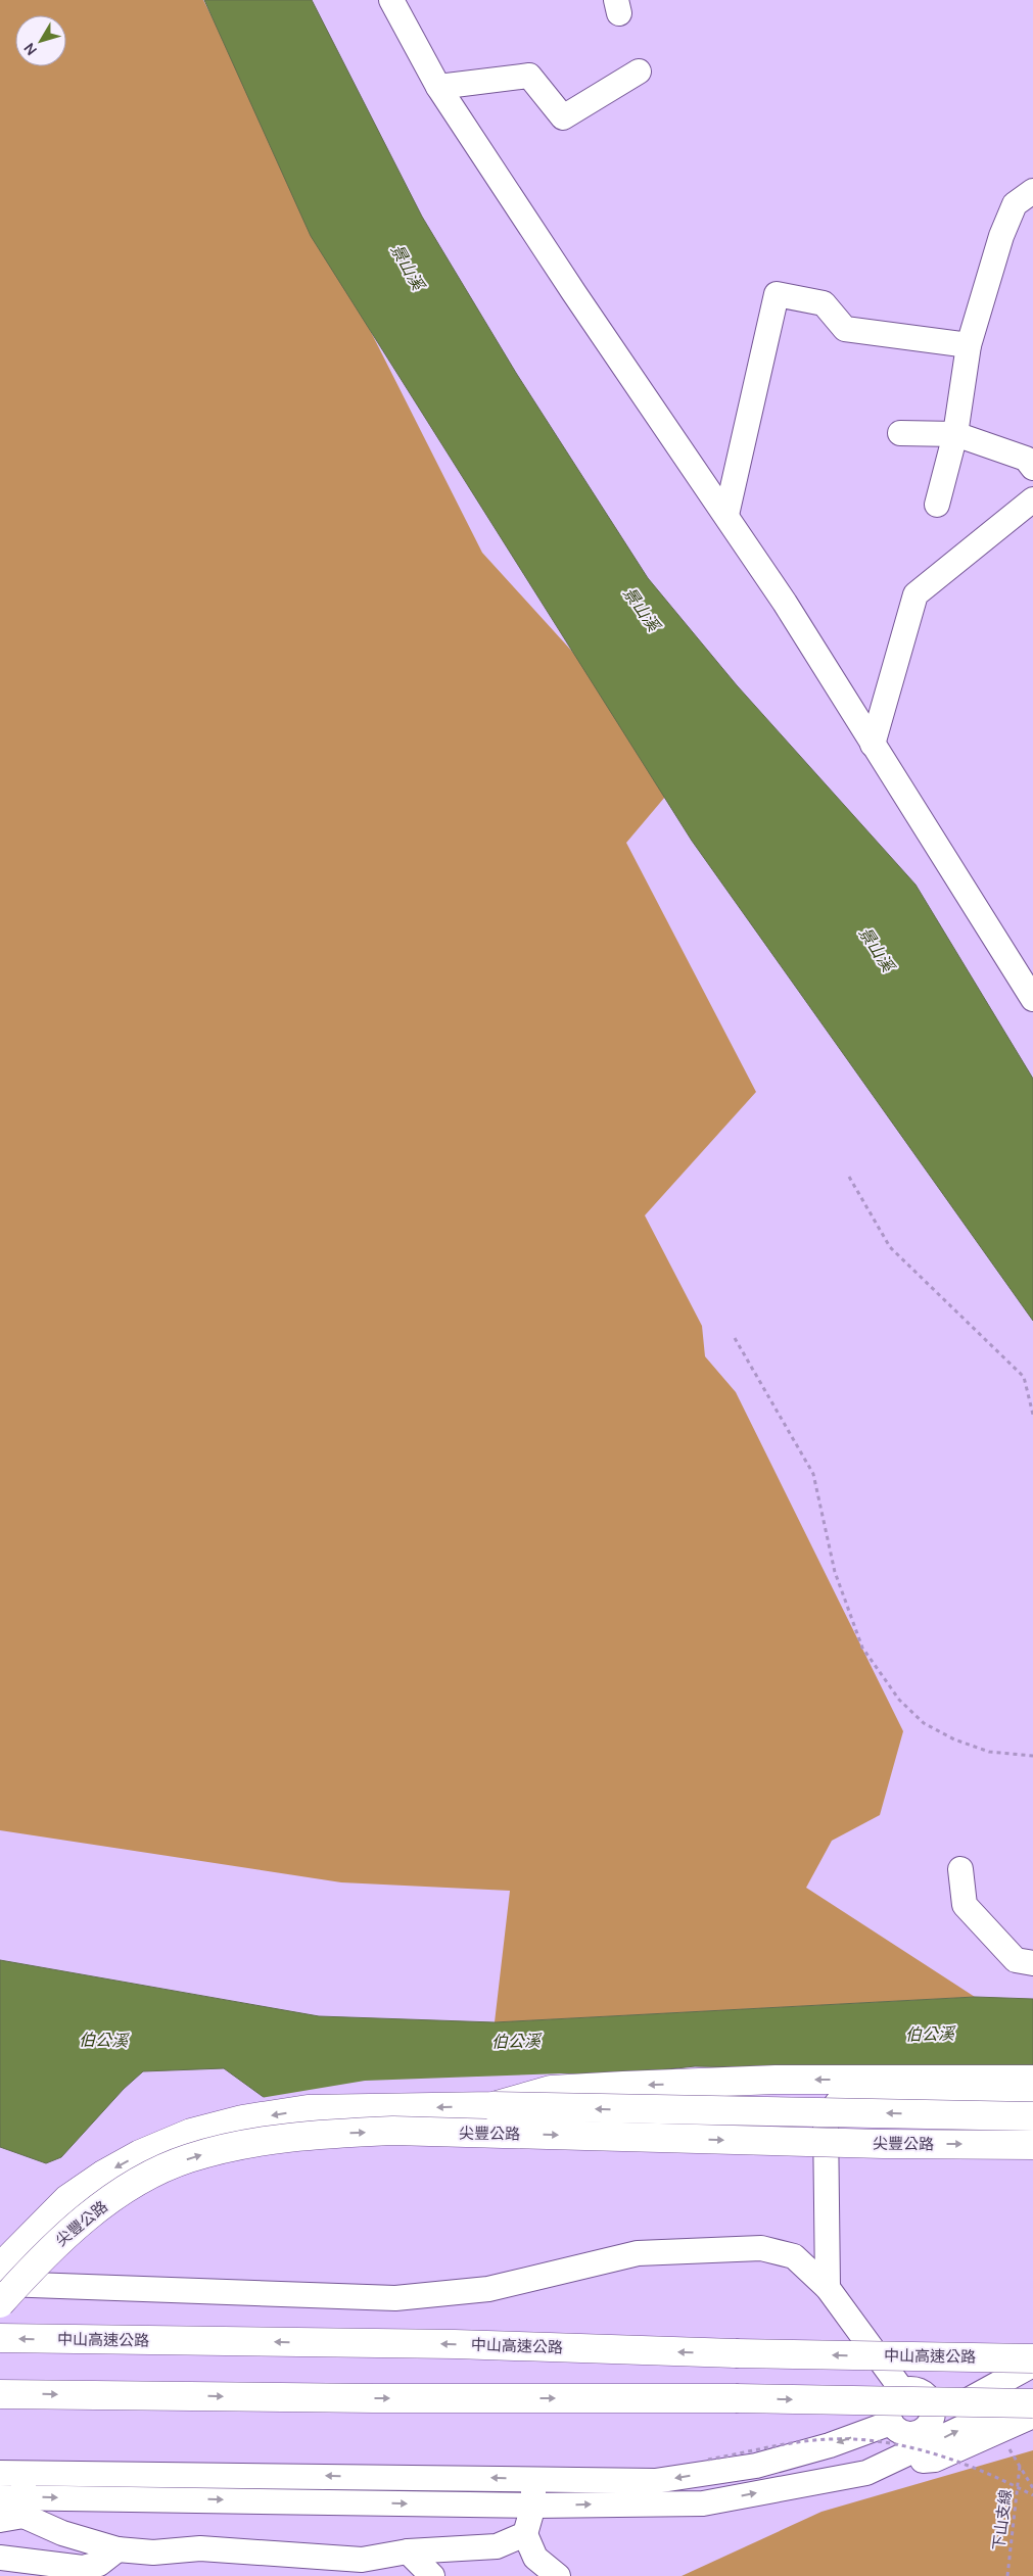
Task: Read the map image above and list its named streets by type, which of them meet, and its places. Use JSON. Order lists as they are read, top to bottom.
{
  "streets": {
    "main road": ["尖豐公路", "中山高速公路"],
    "path": ["下山支線"]
  },
  "water": ["景山溪", "伯公溪"],
  "north": "bottom left"
}
